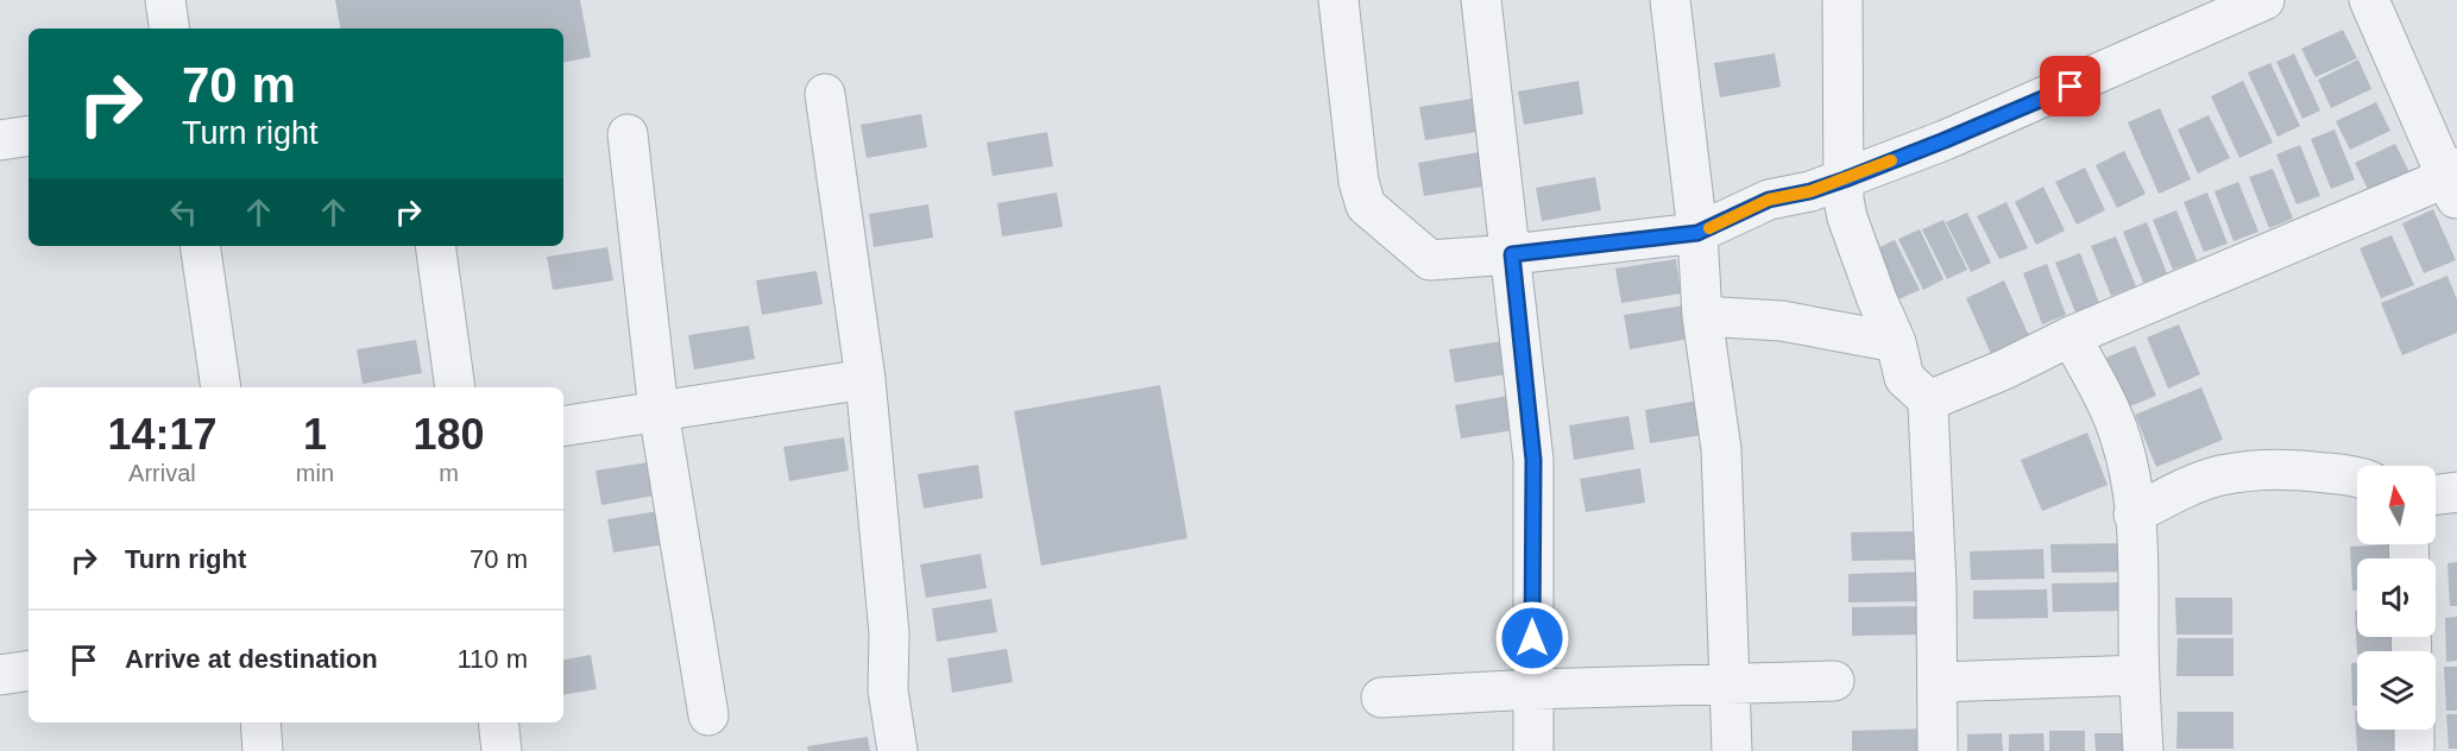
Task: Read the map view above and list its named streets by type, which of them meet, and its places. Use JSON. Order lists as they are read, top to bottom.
{
  "north": "top",
  "page": {
    "turn": ["70 m", "Turn right"],
    "eta": [
      "14:17",
      "Arrival",
      "1",
      "min",
      "180",
      "m"
    ],
    "list": [
      {
        "name": "Turn right",
        "value": "70 m"
      },
      {
        "name": "Arrive at destination",
        "value": "110 m"
      }
    ]
  }
}
